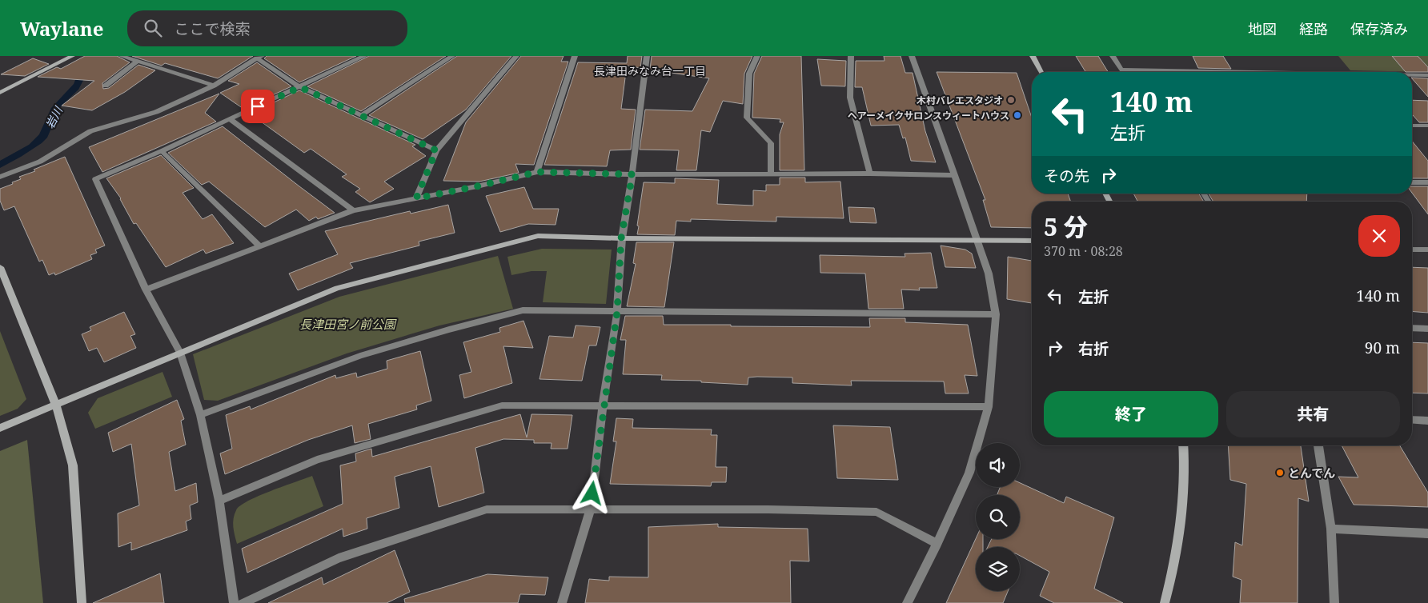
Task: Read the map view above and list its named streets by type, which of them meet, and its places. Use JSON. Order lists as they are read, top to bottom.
{
  "districts": ["長津田みなみ台一丁目"],
  "water": ["岩川"],
  "parks": ["長津田宮ノ前公園"],
  "places": ["木村バレエスタジオ", "ヘアーメイクサロンスウィートハウス", "とんでん"],
  "page": {
    "header": "Waylane",
    "search": "ここで検索",
    "nav": ["地図", "経路", "保存済み"],
    "turn": ["140 m", "左折"],
    "then": "その先",
    "heading": ["5 分", "370 m · 08:28"],
    "list": [
      {
        "name": "左折",
        "value": "140 m"
      },
      {
        "name": "右折",
        "value": "90 m"
      }
    ],
    "buttons": ["終了", "共有"]
  }
}
